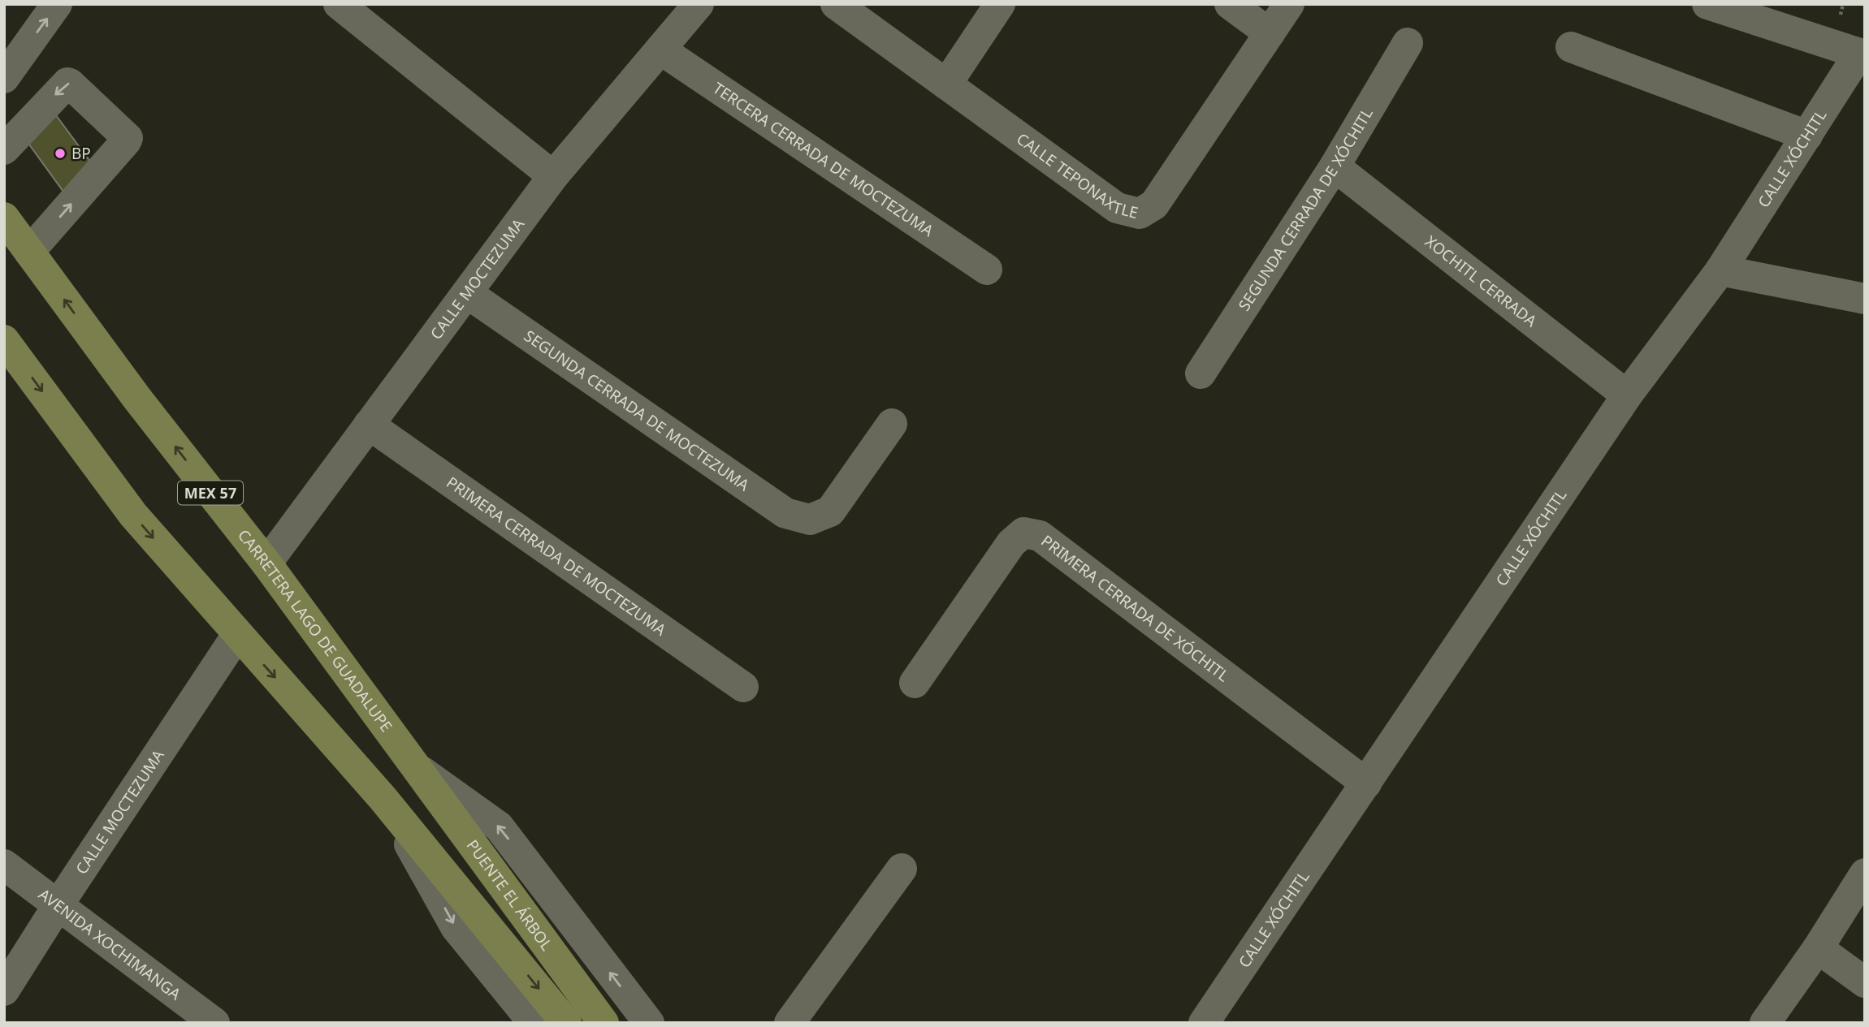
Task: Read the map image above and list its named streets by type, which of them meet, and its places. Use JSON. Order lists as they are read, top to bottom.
{
  "streets": {
    "main road": ["MEX 57", "CARRETERA LAGO DE GUADALUPE", "PUENTE EL ÁRBOL"],
    "street": [
      "TERCERA CERRADA DE MOCTEZUMA",
      "CALLE XÓCHITL",
      "CALLE TEPONAXTLE",
      "SEGUNDA CERRADA DE XÓCHITL",
      "CALLE MOCTEZUMA",
      "XOCHITL CERRADA",
      "SEGUNDA CERRADA DE MOCTEZUMA",
      "PRIMERA CERRADA DE MOCTEZUMA",
      "PRIMERA CERRADA DE XÓCHITL",
      "AVENIDA XOCHIMANGA"
    ]
  },
  "crossings": [
    ["TERCERA CERRADA DE MOCTEZUMA", "CALLE MOCTEZUMA"],
    ["CALLE XÓCHITL", "XOCHITL CERRADA"],
    ["CALLE XÓCHITL", "PRIMERA CERRADA DE XÓCHITL"],
    ["SEGUNDA CERRADA DE XÓCHITL", "XOCHITL CERRADA"],
    ["CALLE MOCTEZUMA", "SEGUNDA CERRADA DE MOCTEZUMA"],
    ["CALLE MOCTEZUMA", "PRIMERA CERRADA DE MOCTEZUMA"],
    ["CALLE MOCTEZUMA", "CARRETERA LAGO DE GUADALUPE"],
    ["CALLE MOCTEZUMA", "AVENIDA XOCHIMANGA"],
    ["CARRETERA LAGO DE GUADALUPE", "PUENTE EL ÁRBOL"]
  ],
  "places": ["BP"]
}
